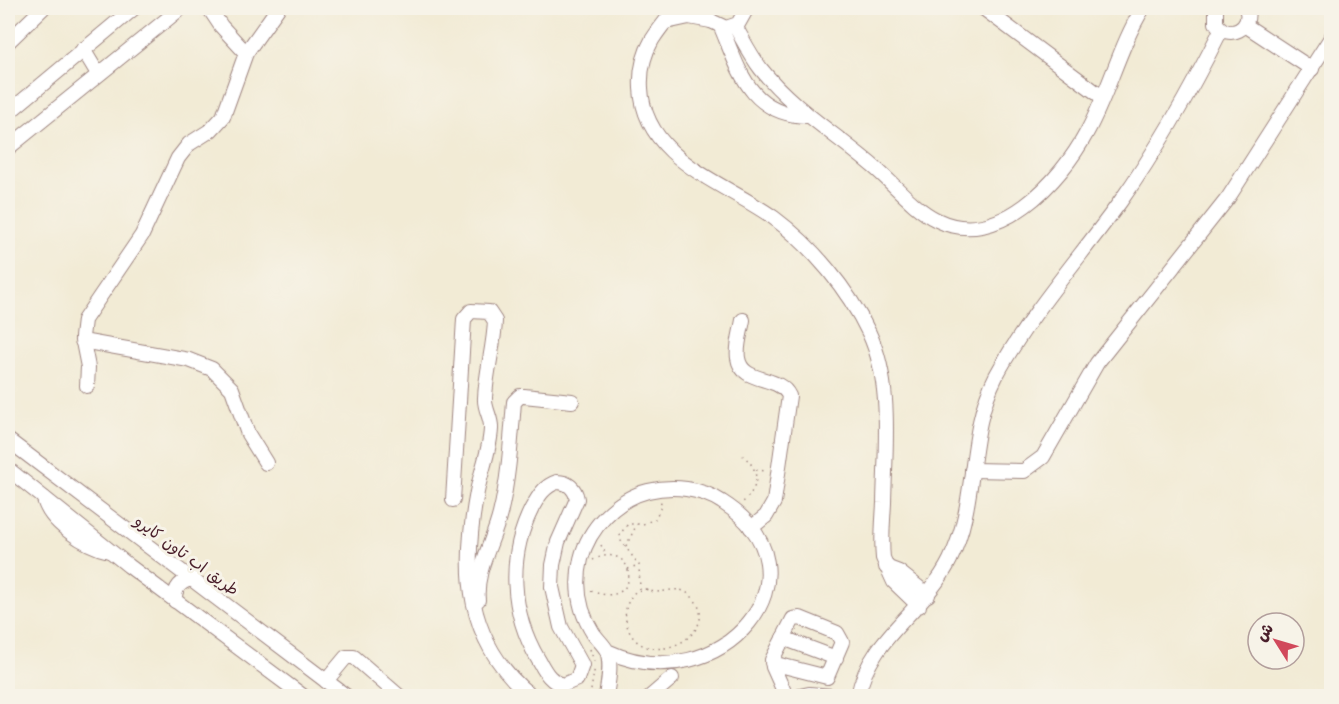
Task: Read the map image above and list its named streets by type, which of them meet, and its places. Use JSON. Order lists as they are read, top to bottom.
{
  "streets": {
    "street": ["طريق اب تاون كايرو"]
  },
  "north": "top left"
}
